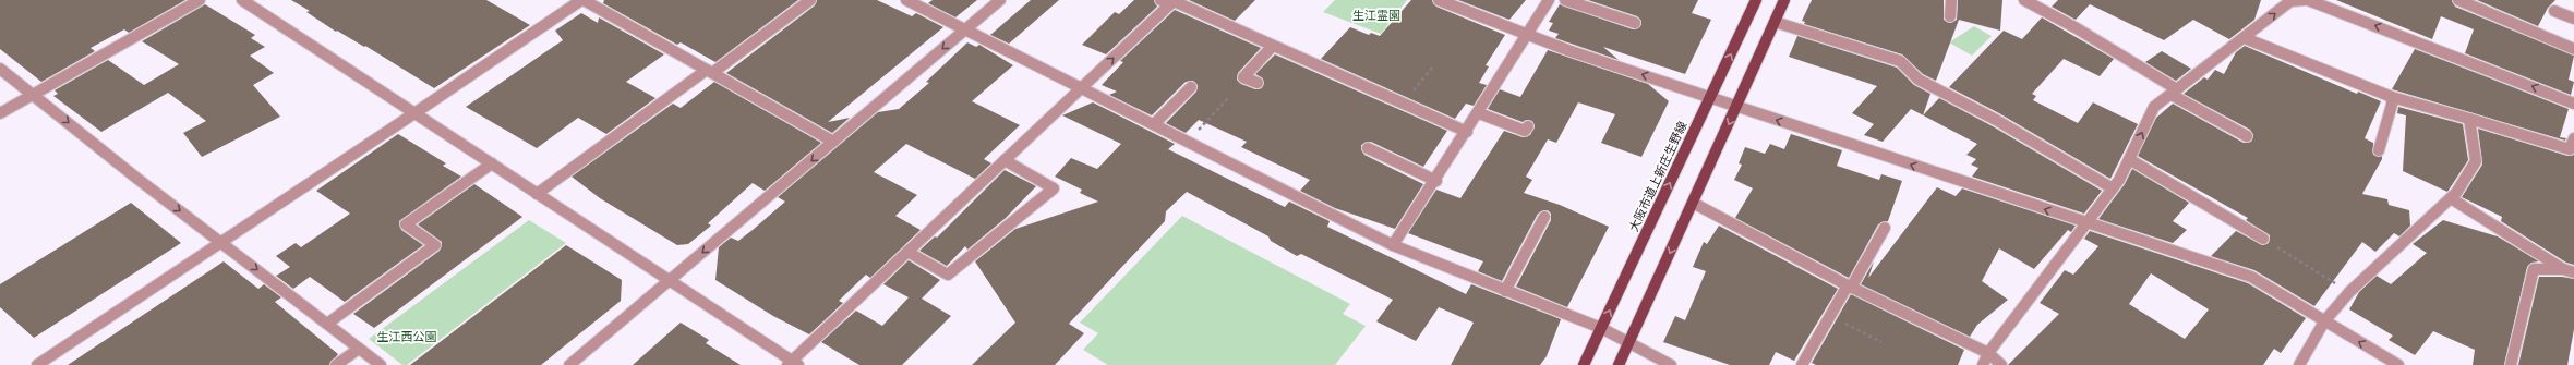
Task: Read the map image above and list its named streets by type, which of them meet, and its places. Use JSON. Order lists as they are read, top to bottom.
{
  "streets": {
    "main road": ["大阪市道上新庄生野線"]
  },
  "parks": ["生江霊園", "生江西公園"]
}
